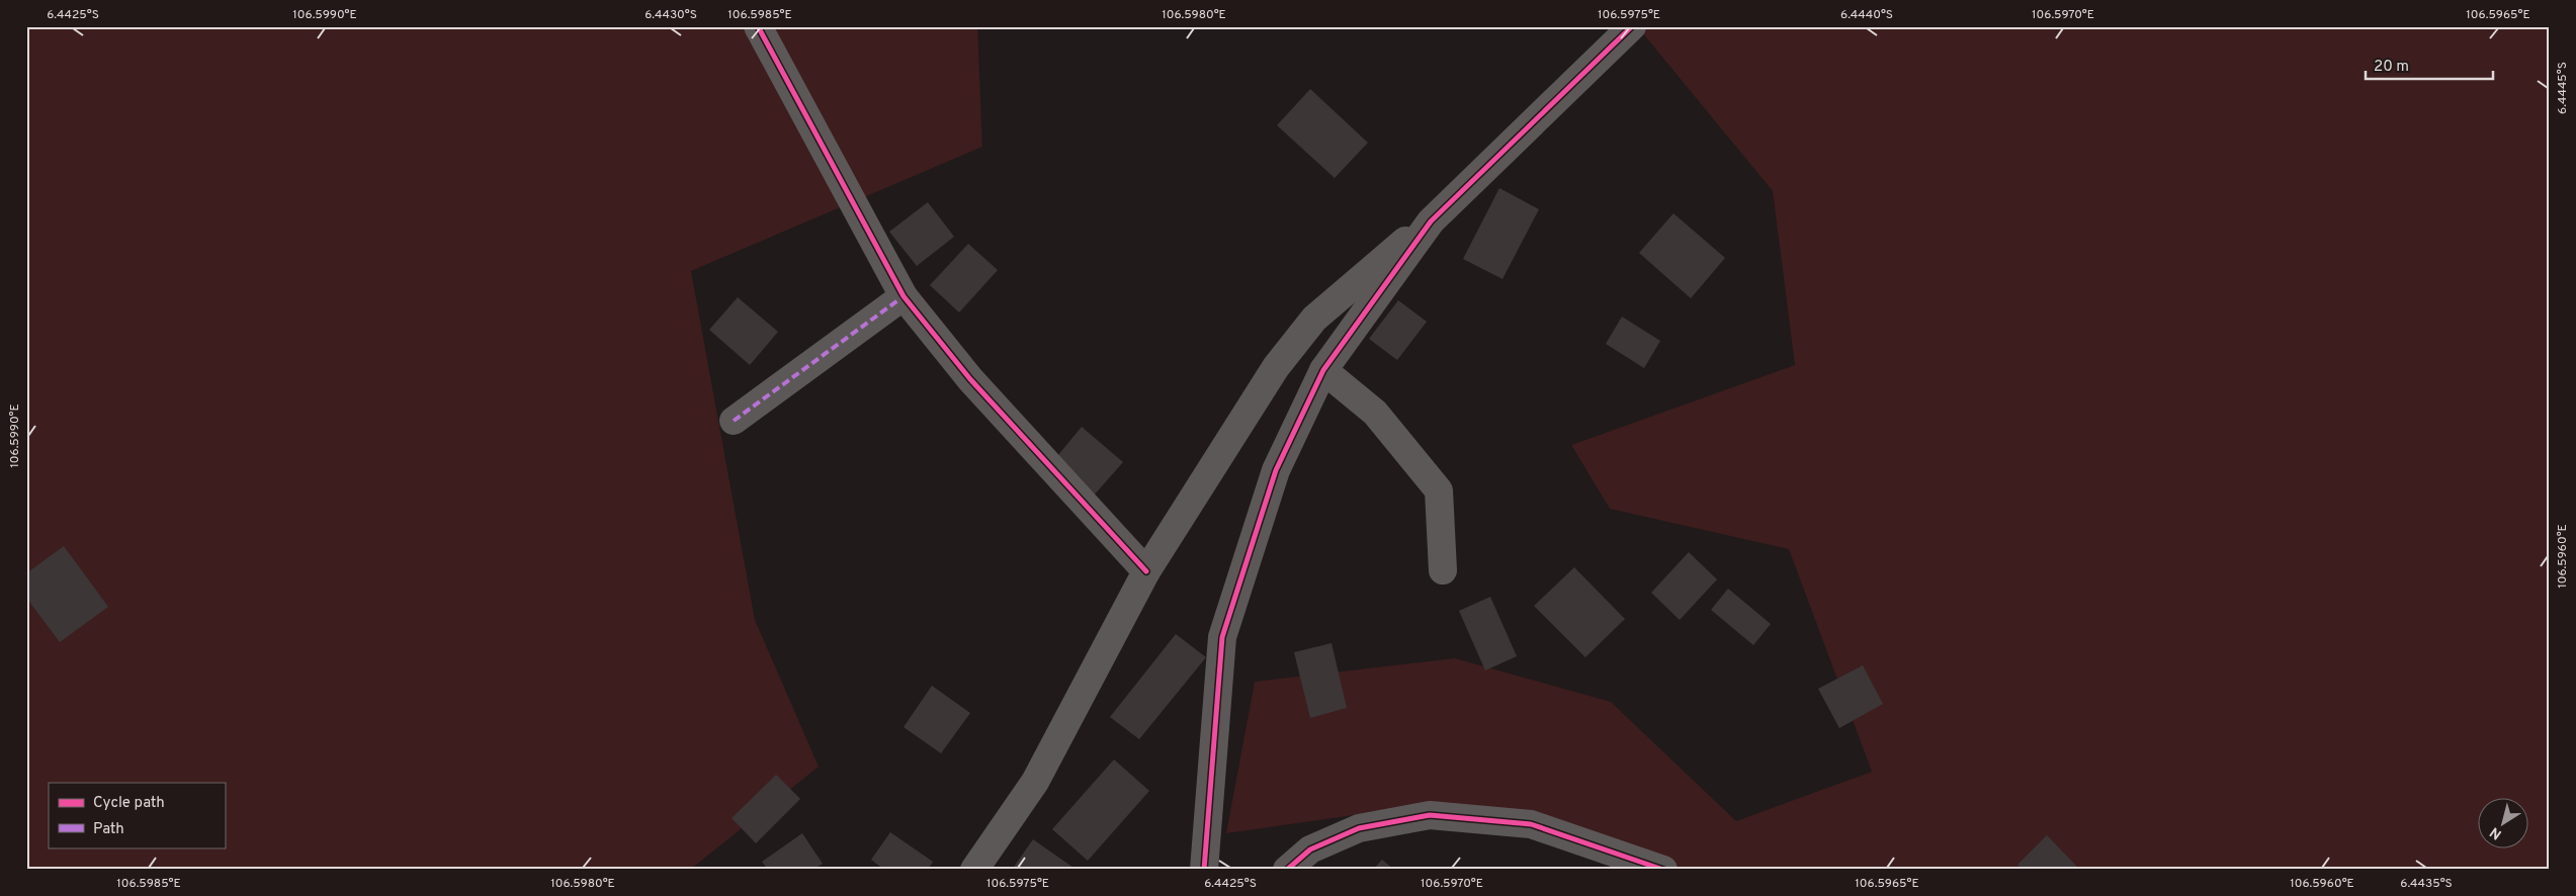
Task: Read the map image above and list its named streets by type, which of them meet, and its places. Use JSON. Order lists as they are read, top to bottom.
{
  "legend": ["Cycle path", "Path"],
  "scale_bar": "20 m",
  "north": "bottom left",
  "coordinates": [
    "6.4425°S",
    "106.5990°E",
    "6.4430°S",
    "106.5985°E",
    "106.5980°E",
    "106.5975°E",
    "6.4440°S",
    "106.5970°E",
    "106.5965°E",
    "6.4445°S",
    "106.5960°E",
    "6.4435°S"
  ]
}
